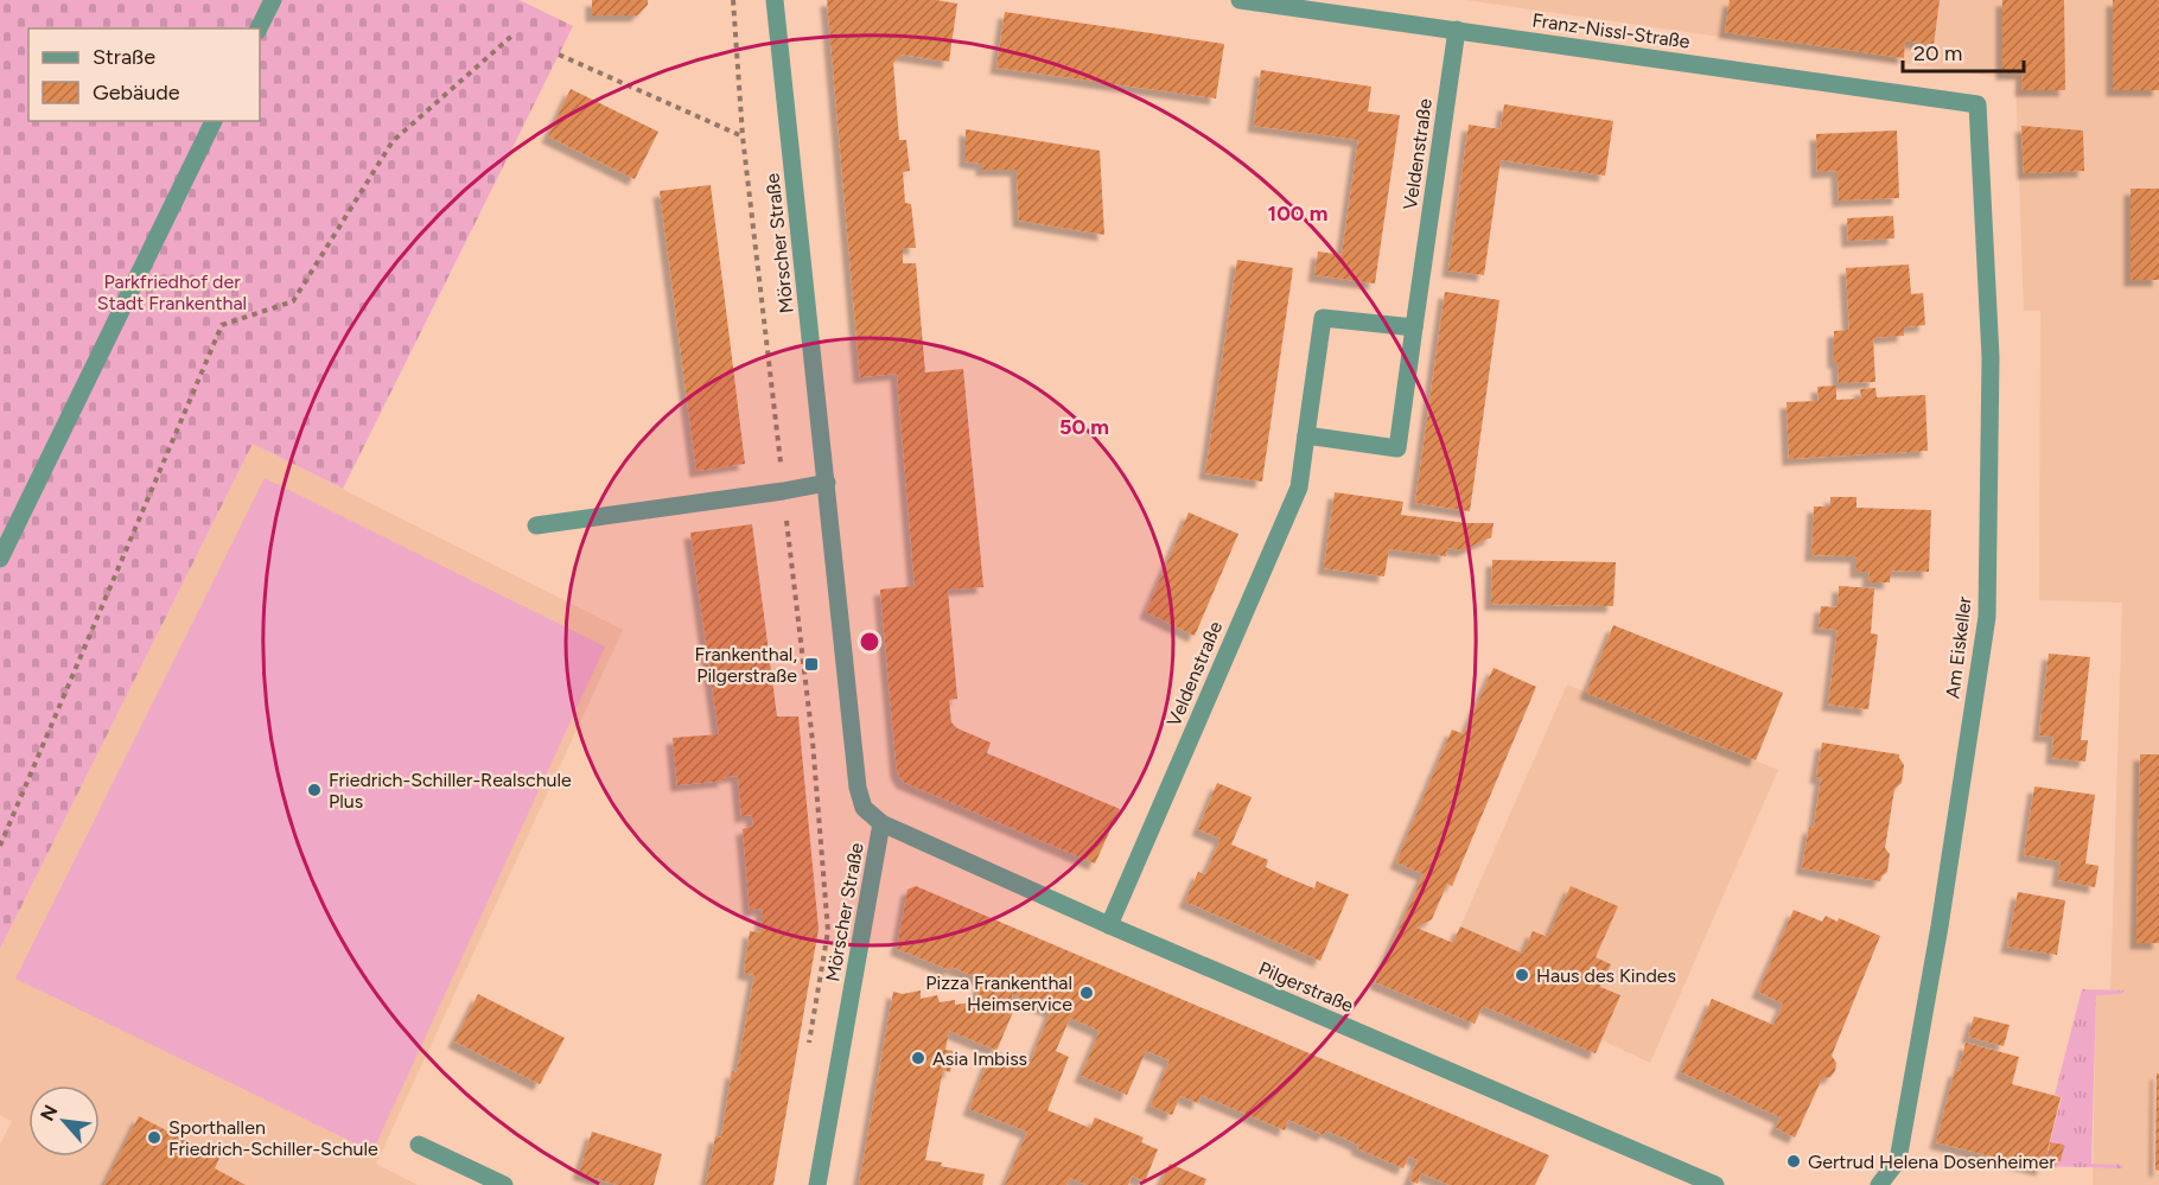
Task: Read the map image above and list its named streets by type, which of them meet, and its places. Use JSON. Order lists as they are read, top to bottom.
{
  "streets": {
    "street": [
      "Franz-Nissl-Straße",
      "Veldenstraße",
      "Mörscher Straße",
      "Am Eiskeller",
      "Pilgerstraße"
    ]
  },
  "crossings": [
    ["Franz-Nissl-Straße", "Veldenstraße"],
    ["Franz-Nissl-Straße", "Am Eiskeller"],
    ["Veldenstraße", "Pilgerstraße"],
    ["Mörscher Straße", "Pilgerstraße"]
  ],
  "parks": ["Parkfriedhof der Stadt Frankenthal"],
  "places": {
    "transit": ["Frankenthal, Pilgerstraße"],
    "other": [
      "Friedrich-Schiller-Realschule Plus",
      "Haus des Kindes",
      "Pizza Frankenthal Heimservice",
      "Asia Imbiss",
      "Sporthallen Friedrich-Schiller-Schule",
      "Gertrud Helena Dosenheimer"
    ]
  },
  "legend": ["Straße", "Gebäude"],
  "scale_bar": "20 m",
  "north": "top left",
  "rings": ["100 m", "50 m"]
}
